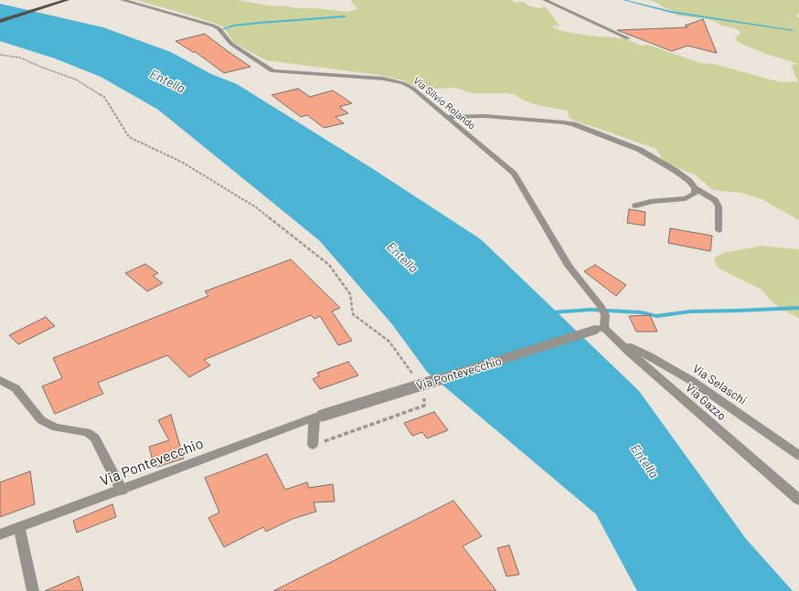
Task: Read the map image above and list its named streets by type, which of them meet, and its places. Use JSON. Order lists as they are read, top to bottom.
{
  "streets": {
    "street": [
      "Via Silvio Rolando",
      "Via Pontevecchio",
      "Via Selaschi",
      "Via Gazzo"
    ]
  },
  "crossings": [
    ["Via Silvio Rolando", "Via Pontevecchio"],
    ["Via Silvio Rolando", "Via Gazzo"],
    ["Via Pontevecchio", "Via Gazzo"],
    ["Via Selaschi", "Via Gazzo"]
  ],
  "water": ["Entella"]
}
